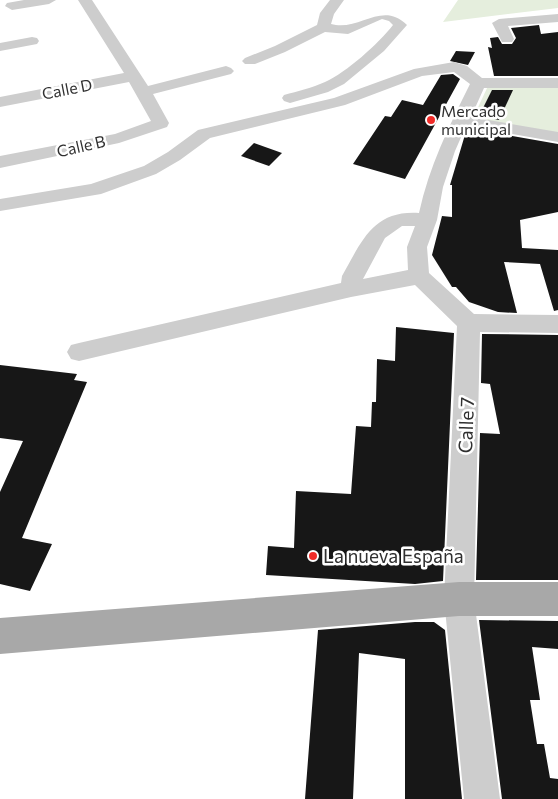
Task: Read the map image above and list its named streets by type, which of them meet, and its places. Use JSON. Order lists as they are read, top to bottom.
{
  "streets": {
    "street": ["Calle D", "Calle B", "Calle 7"]
  },
  "places": ["Mercado municipal", "La nueva España"]
}
